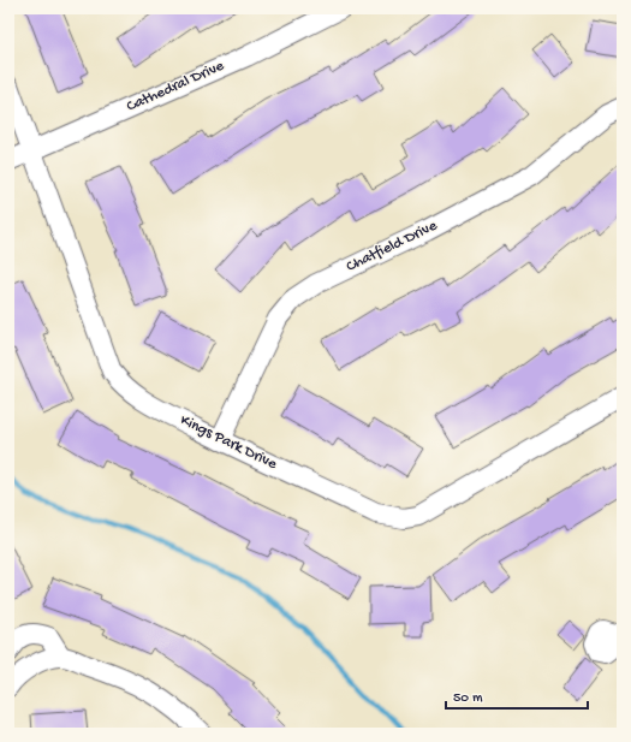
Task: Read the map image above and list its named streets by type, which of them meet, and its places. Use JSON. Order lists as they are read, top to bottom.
{
  "streets": {
    "street": ["Cathedral Drive", "Chatfield Drive", "Kings Park Drive"]
  },
  "crossings": [
    ["Cathedral Drive", "Kings Park Drive"],
    ["Chatfield Drive", "Kings Park Drive"]
  ],
  "scale_bar": "50 m"
}
